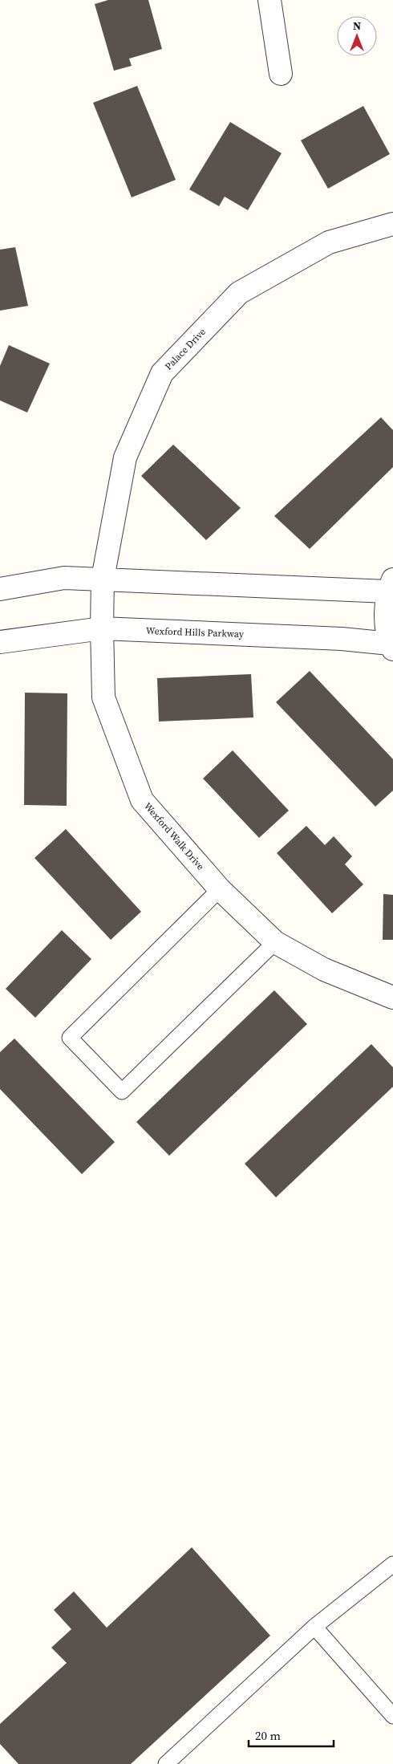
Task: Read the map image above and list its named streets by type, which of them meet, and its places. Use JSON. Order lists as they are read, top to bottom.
{
  "streets": {
    "street": ["Palace Drive", "Wexford Hills Parkway", "Wexford Walk Drive"]
  },
  "crossings": [
    ["Palace Drive", "Wexford Hills Parkway"],
    ["Palace Drive", "Wexford Walk Drive"],
    ["Wexford Hills Parkway", "Wexford Walk Drive"]
  ],
  "scale_bar": "20 m",
  "north": "top"
}
